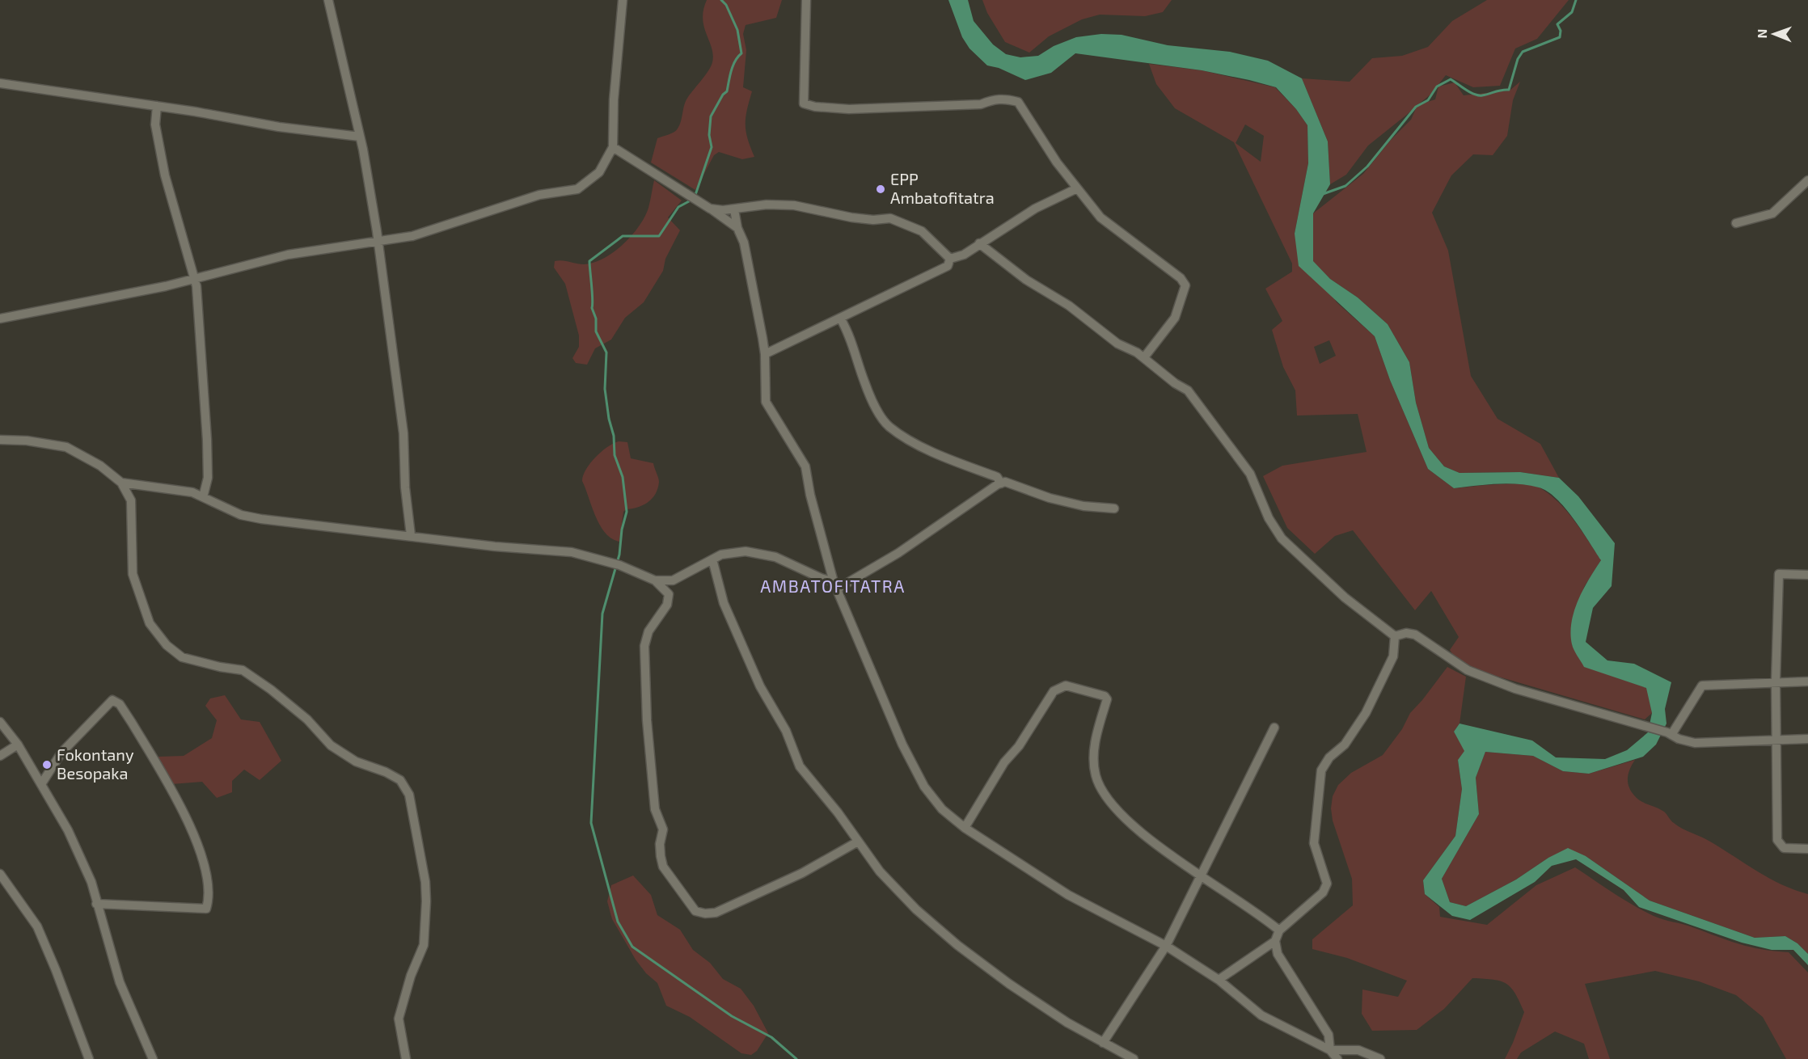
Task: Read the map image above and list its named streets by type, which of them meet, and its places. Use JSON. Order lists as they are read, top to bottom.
{
  "districts": ["AMBATOFITATRA"],
  "places": ["EPP Ambatofitatra", "Fokontany Besopaka"],
  "north": "left"
}
